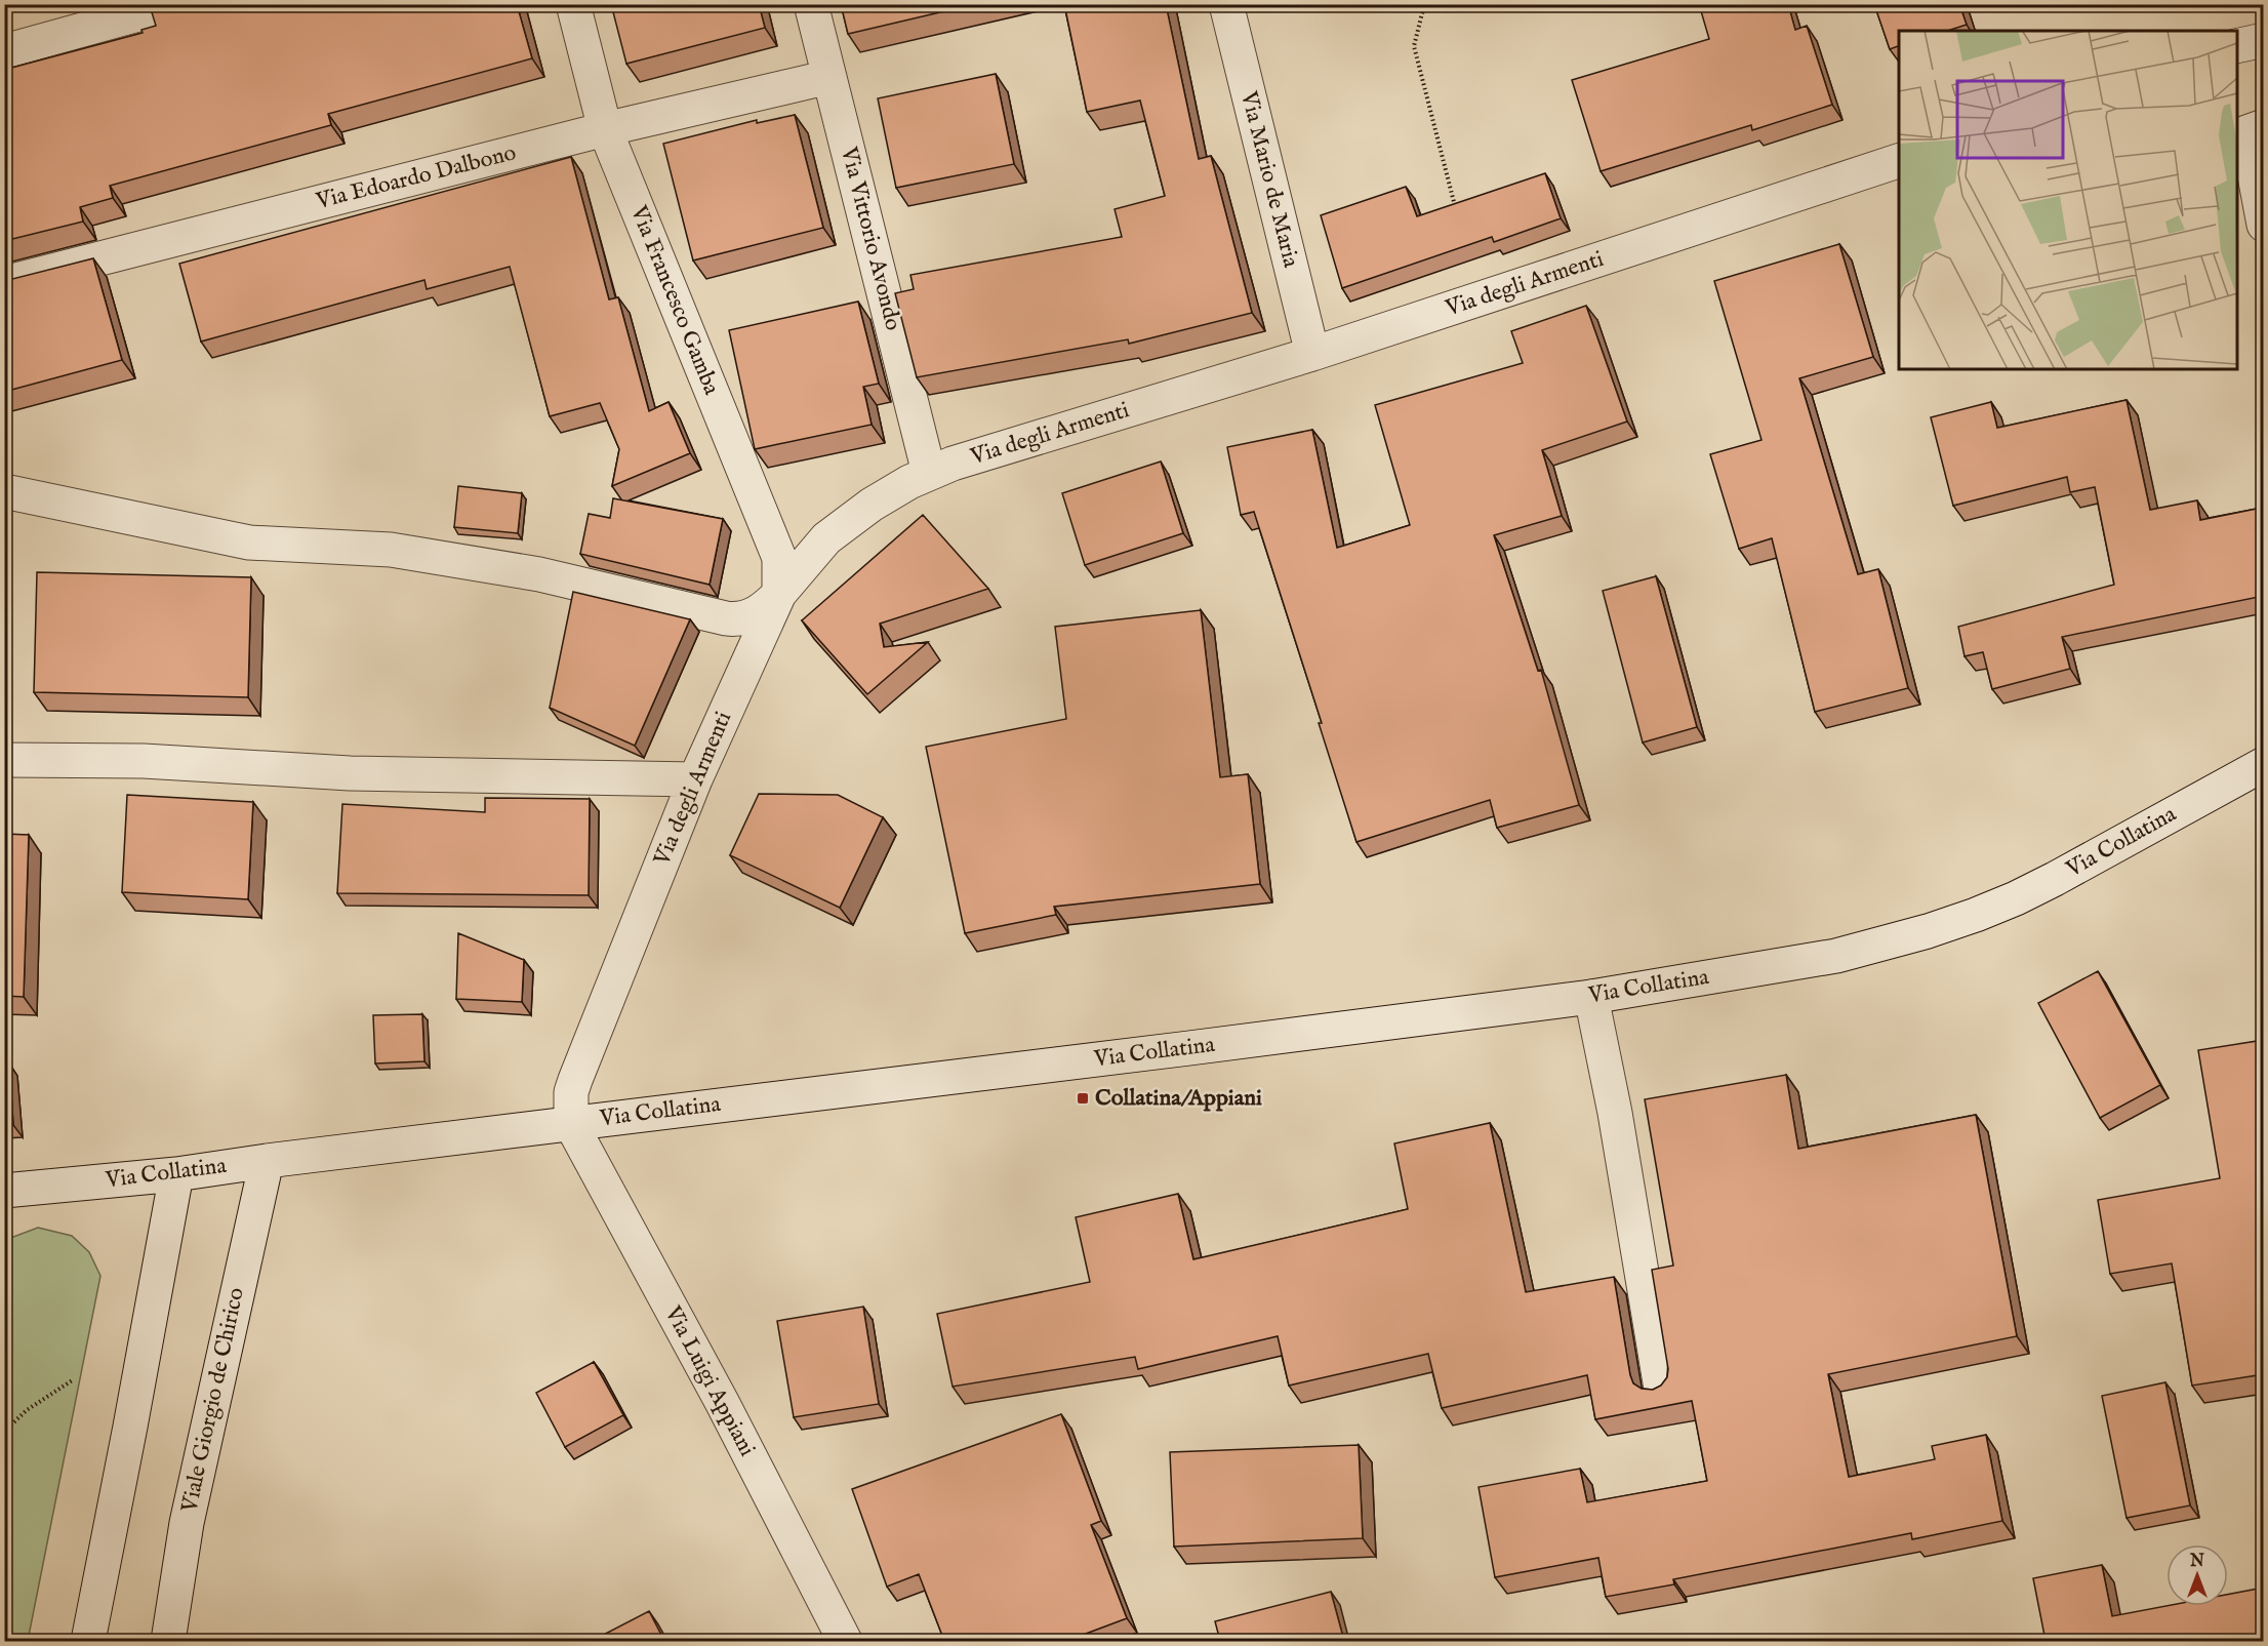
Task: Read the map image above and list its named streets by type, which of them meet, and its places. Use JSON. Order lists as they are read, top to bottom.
{
  "streets": {
    "street": [
      "Via Edoardo Dalbono",
      "Via Mario de Maria",
      "Via Vittorio Avondo",
      "Via degli Armenti",
      "Via Francesco Gamba",
      "Via Collatina",
      "Via Luigi Appiani",
      "Viale Giorgio de Chirico"
    ]
  },
  "crossings": [
    ["Via Edoardo Dalbono", "Via Vittorio Avondo"],
    ["Via Edoardo Dalbono", "Via Francesco Gamba"],
    ["Via Mario de Maria", "Via degli Armenti"],
    ["Via Vittorio Avondo", "Via degli Armenti"],
    ["Via degli Armenti", "Via Francesco Gamba"],
    ["Via degli Armenti", "Via Collatina"],
    ["Via degli Armenti", "Via Luigi Appiani"],
    ["Via Collatina", "Via Luigi Appiani"],
    ["Via Collatina", "Viale Giorgio de Chirico"]
  ],
  "places": {
    "transit": ["Collatina/Appiani"]
  },
  "north": "top"
}
